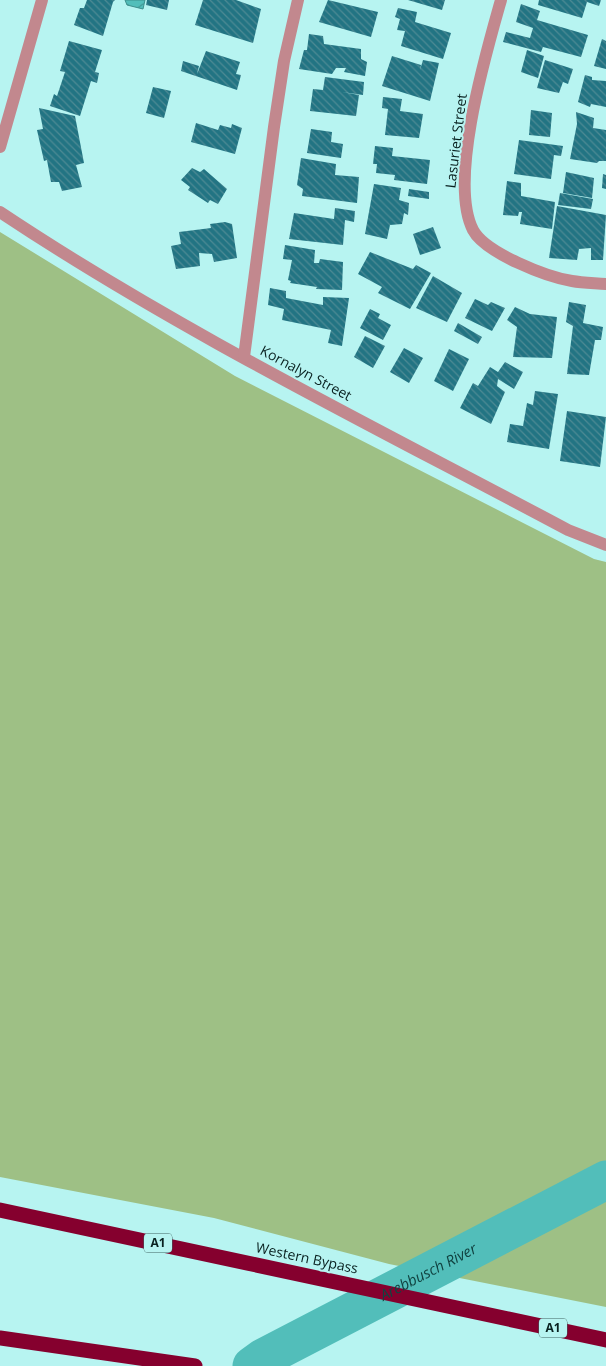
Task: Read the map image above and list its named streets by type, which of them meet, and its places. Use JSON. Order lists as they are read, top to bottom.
{
  "streets": {
    "highway": ["A1", "Western Bypass"],
    "street": ["Lasuriet Street", "Kornalyn Street"]
  },
  "water": ["Arebbusch River"]
}
